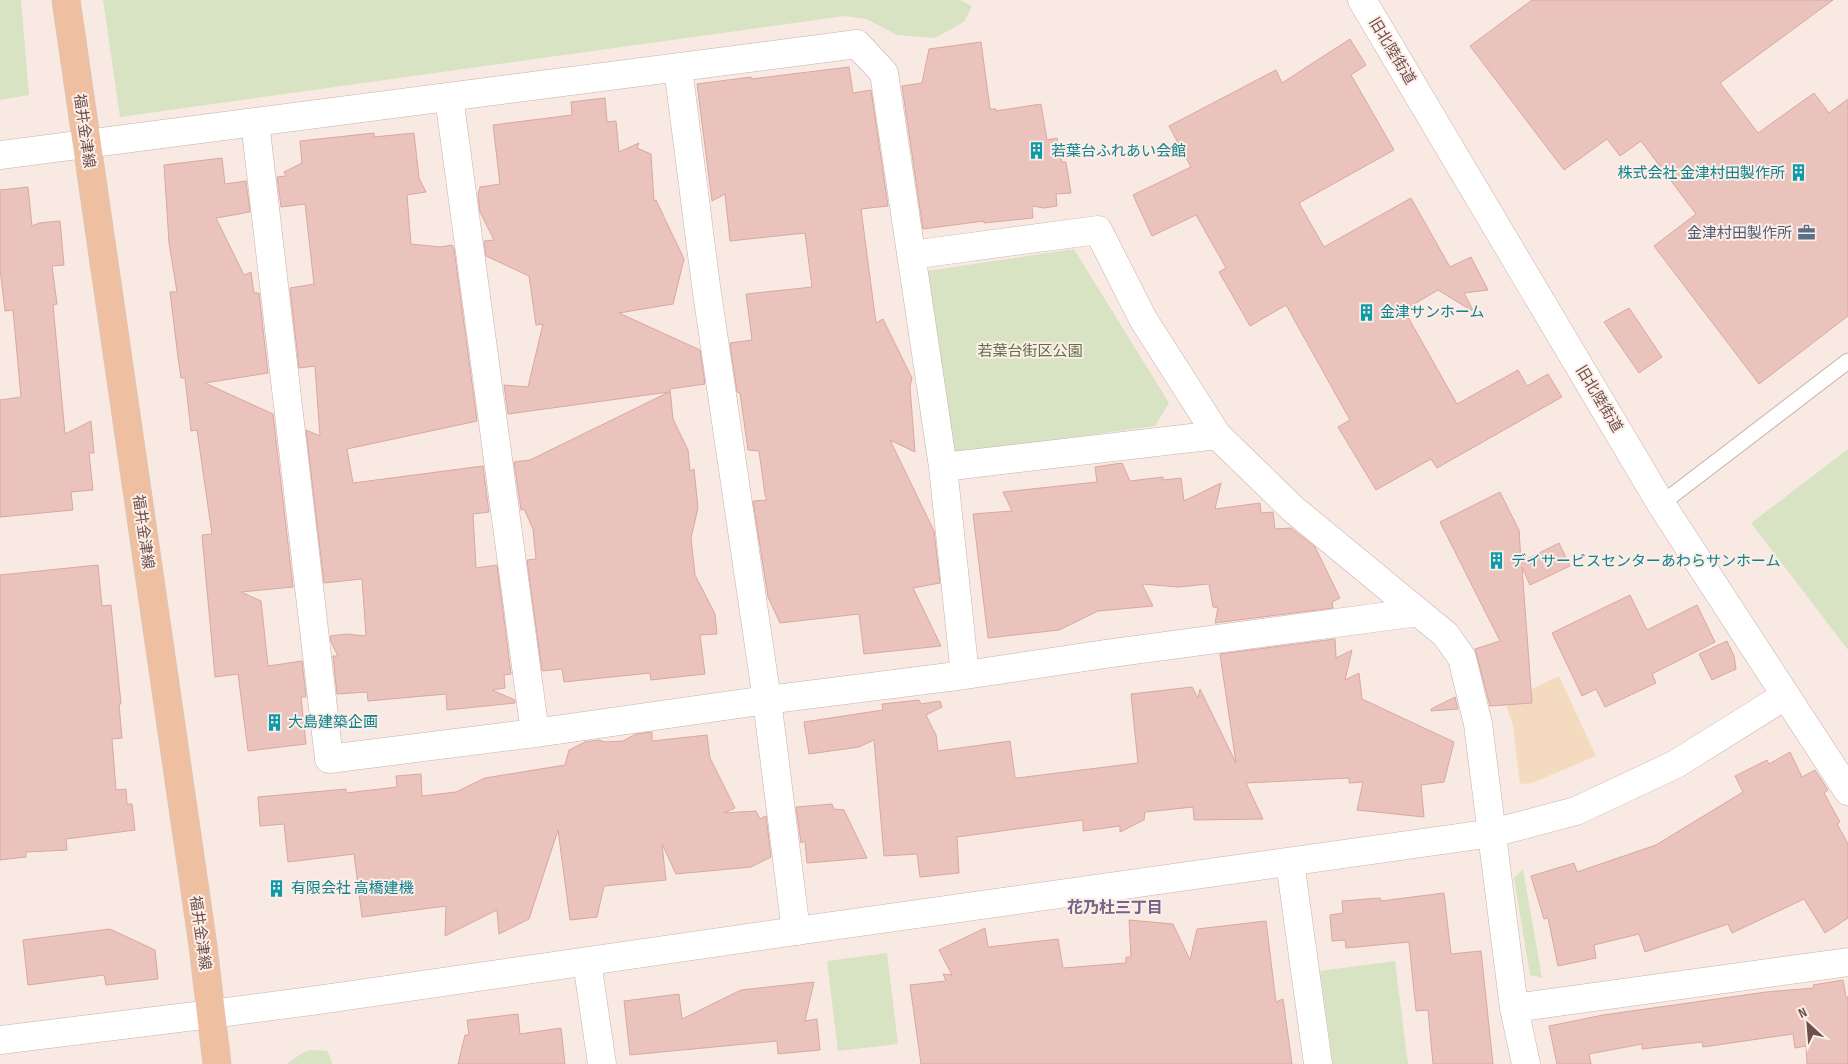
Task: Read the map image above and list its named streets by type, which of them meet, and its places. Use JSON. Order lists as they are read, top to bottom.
{
  "streets": {
    "main road": ["福井金津線"],
    "street": ["旧北陸街道"]
  },
  "districts": ["花乃杜三丁目"],
  "parks": ["若葉台街区公園"],
  "places": {
    "building": [
      "若葉台ふれあい会館",
      "株式会社 金津村田製作所",
      "金津サンホーム",
      "デイサービスセンターあわらサンホーム",
      "大島建築企画",
      "有限会社 高橋建機"
    ],
    "office": ["金津村田製作所"]
  },
  "north": "top left"
}
